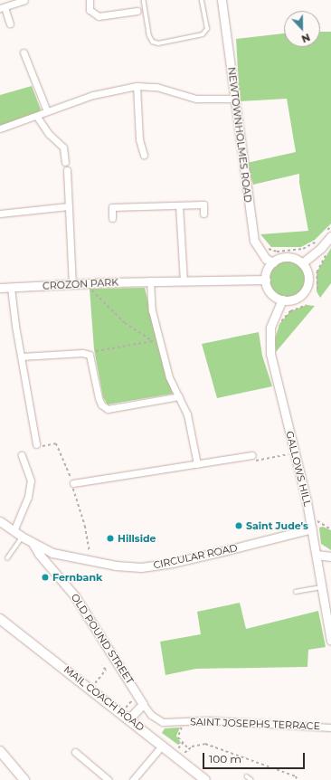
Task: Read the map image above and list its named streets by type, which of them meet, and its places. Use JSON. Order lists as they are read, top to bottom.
{
  "streets": {
    "main road": ["MAIL COACH ROAD"],
    "street": [
      "NEWTOWNHOLMES ROAD",
      "CROZON PARK",
      "GALLOWS HILL",
      "CIRCULAR ROAD",
      "OLD POUND STREET",
      "SAINT JOSEPHS TERRACE"
    ]
  },
  "crossings": [
    ["NEWTOWNHOLMES ROAD", "CROZON PARK"],
    ["NEWTOWNHOLMES ROAD", "GALLOWS HILL"],
    ["CROZON PARK", "GALLOWS HILL"],
    ["GALLOWS HILL", "CIRCULAR ROAD"],
    ["CIRCULAR ROAD", "OLD POUND STREET"],
    ["OLD POUND STREET", "SAINT JOSEPHS TERRACE"]
  ],
  "places": ["Saint Jude's", "Hillside", "Fernbank"],
  "scale_bar": "100 m",
  "north": "bottom"
}
